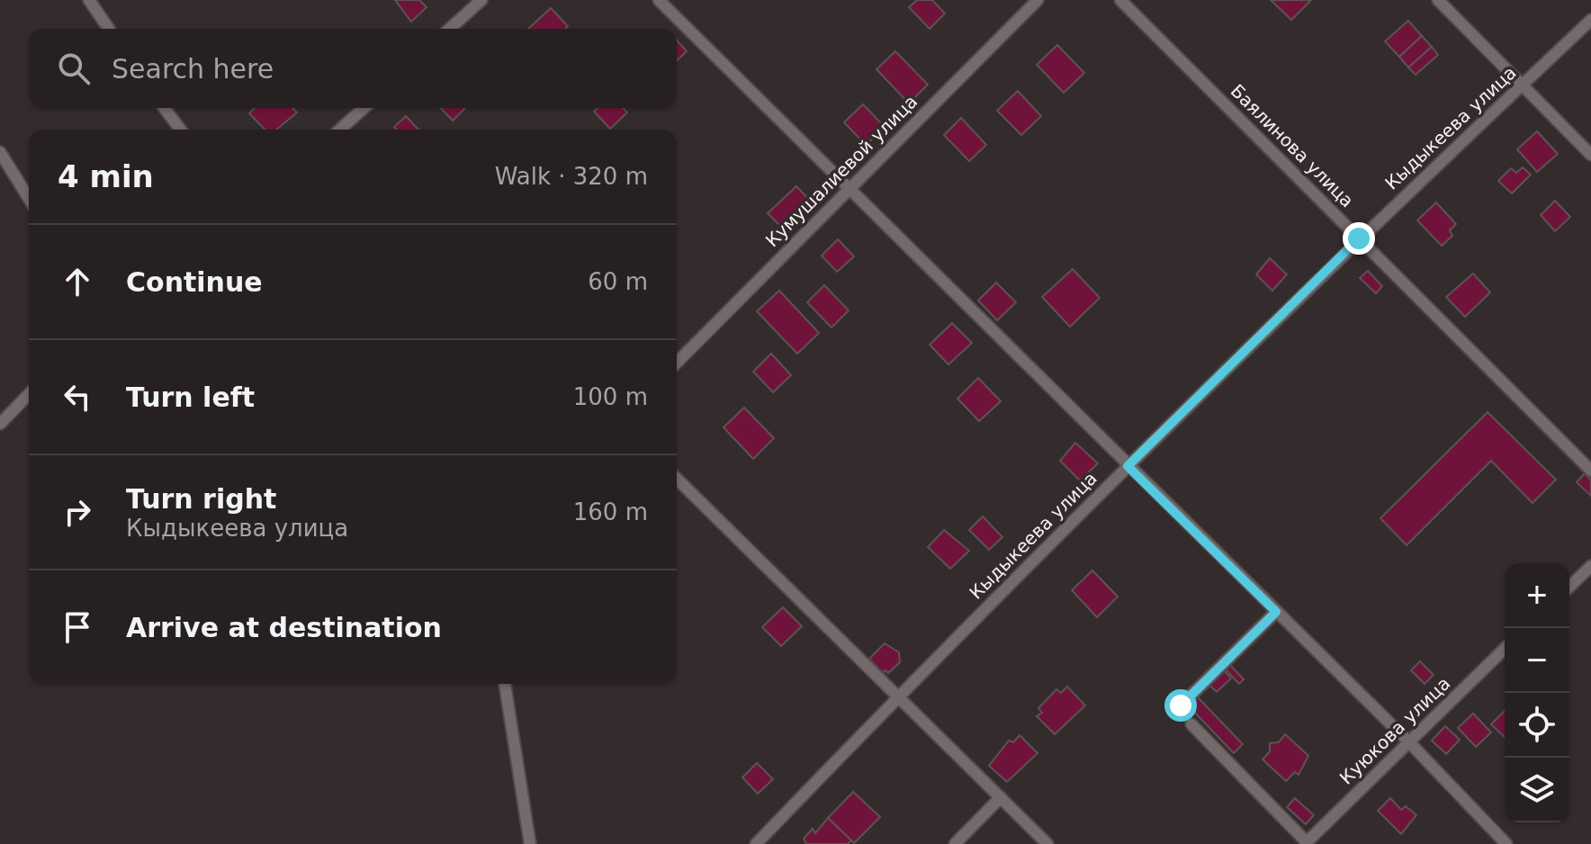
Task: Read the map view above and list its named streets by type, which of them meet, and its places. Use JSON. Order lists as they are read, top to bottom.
{
  "streets": {
    "street": [
      "Кыдыкеева улица",
      "Баялинова улица",
      "Кумушалиевой улица",
      "Куюкова улица"
    ]
  },
  "crossings": [
    ["Кыдыкеева улица", "Баялинова улица"]
  ],
  "page": {
    "search": "Search here",
    "heading": ["4 min", "Walk · 320 m"],
    "list": [
      ["Continue", "60 m"],
      ["Turn left", "100 m"],
      ["Turn right", "Кыдыкеева улица", "160 m"],
      "Arrive at destination"
    ],
    "map_buttons": ["+", "−"]
  }
}
